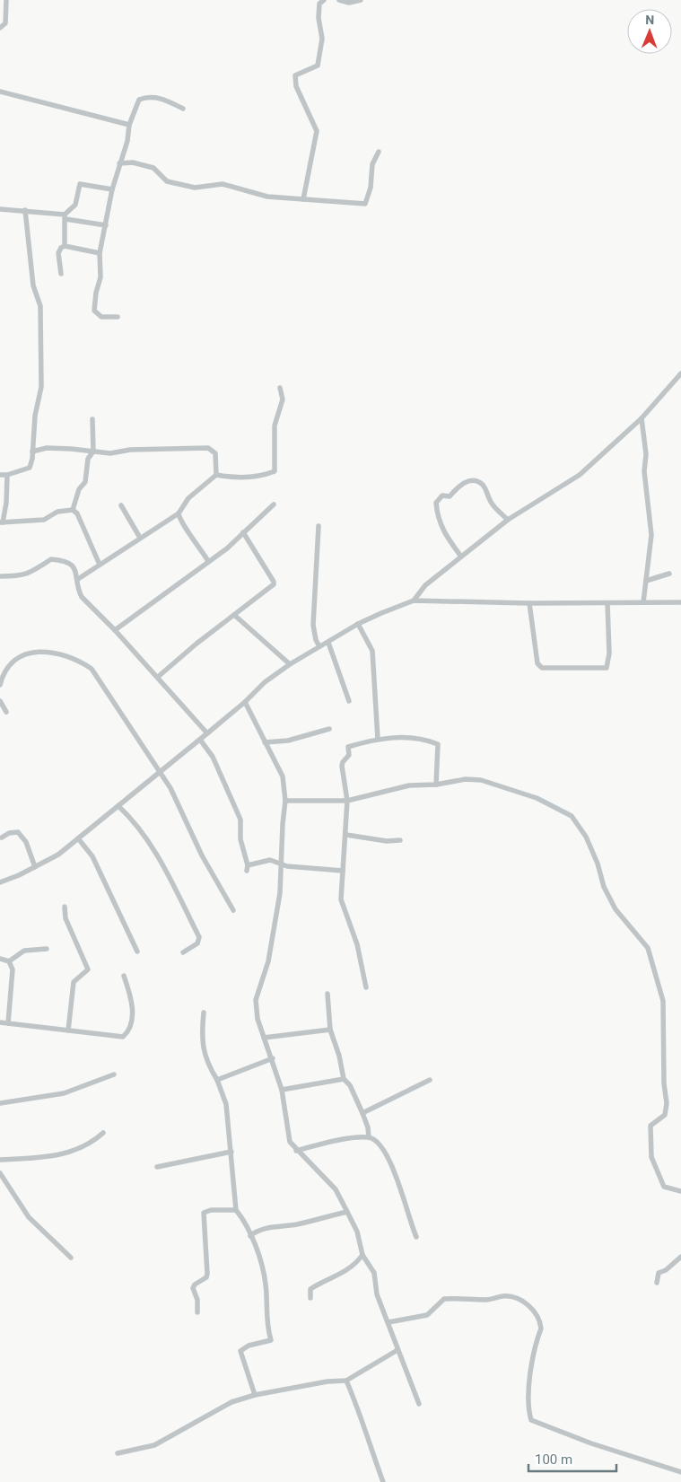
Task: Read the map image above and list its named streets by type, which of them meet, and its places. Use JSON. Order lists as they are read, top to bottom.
{
  "scale_bar": "100 m",
  "north": "top"
}
